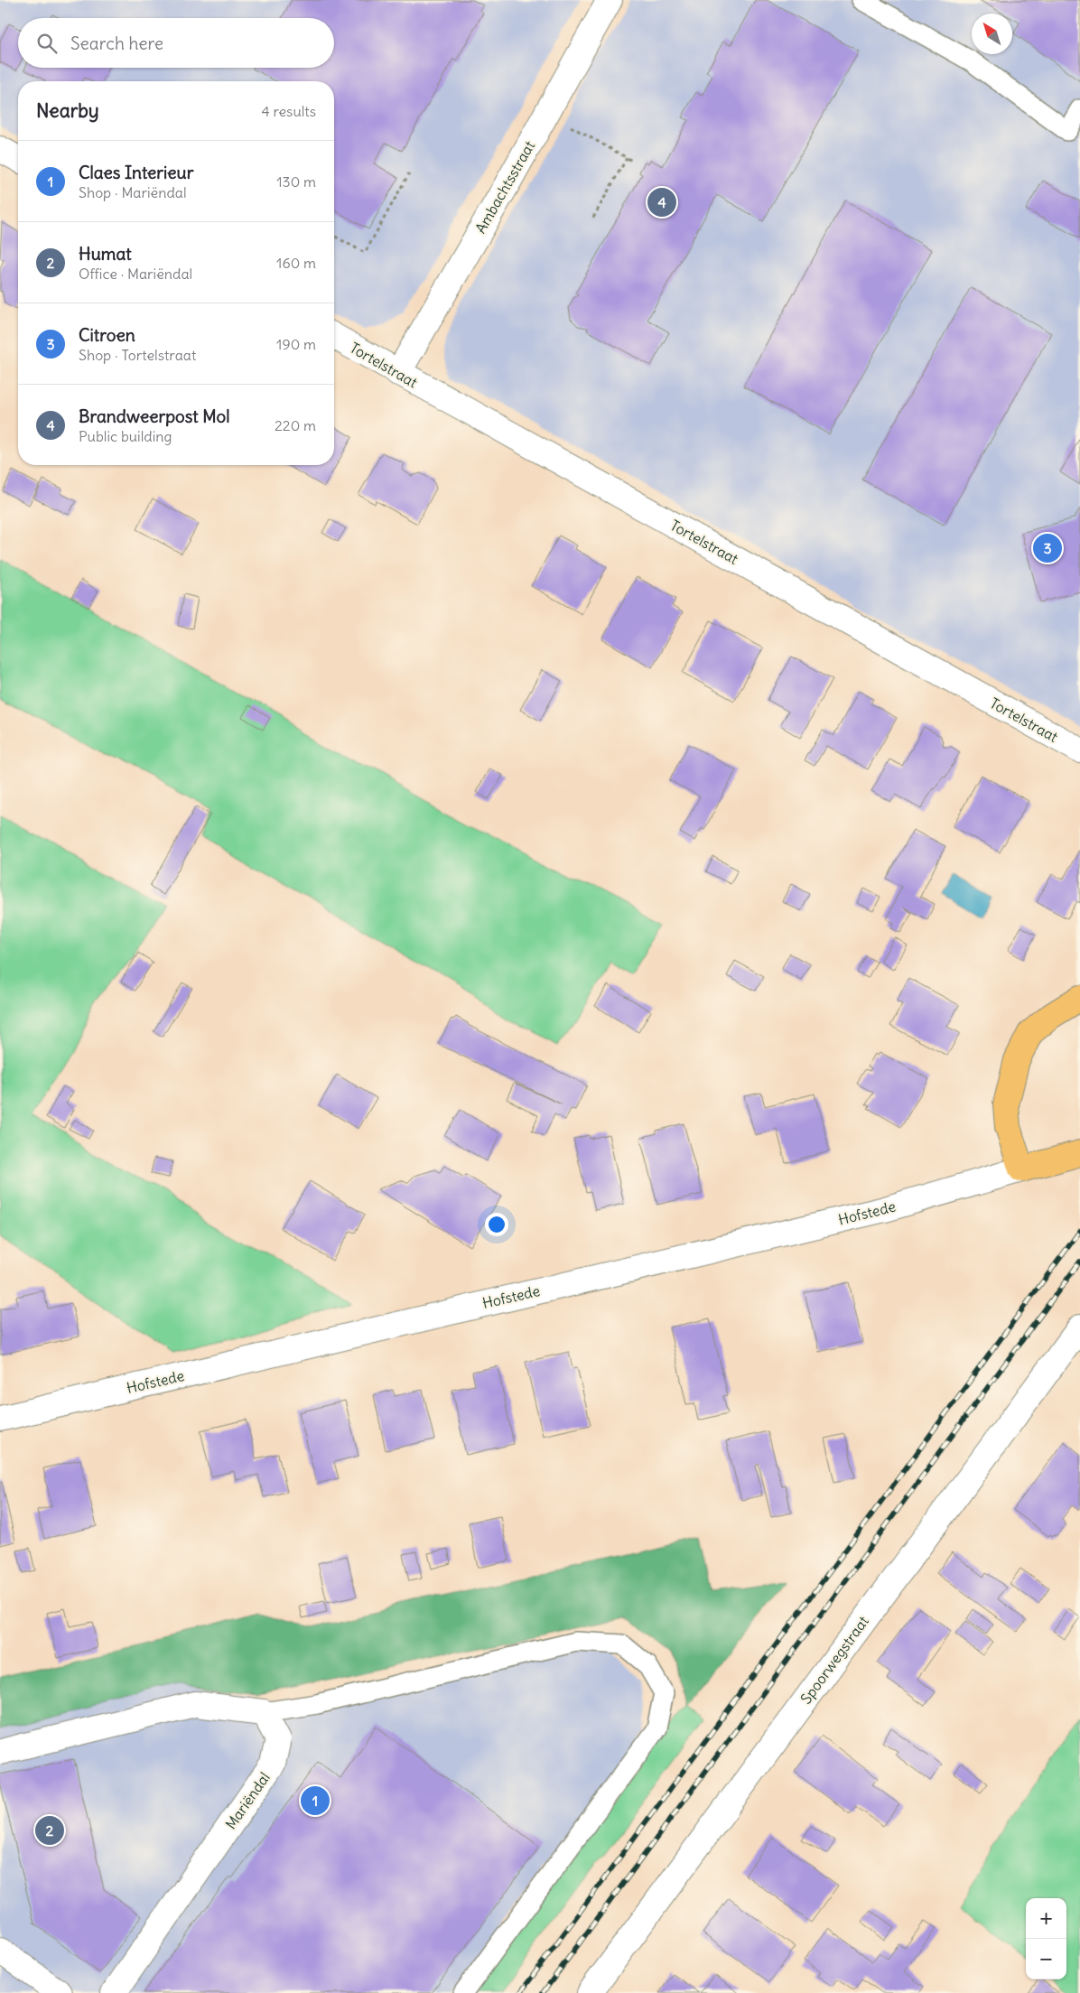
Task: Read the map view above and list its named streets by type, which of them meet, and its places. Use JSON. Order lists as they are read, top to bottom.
{
  "streets": {
    "street": [
      "Ambachtsstraat",
      "Tortelstraat",
      "Hofstede",
      "Spoorwegstraat",
      "Mariëndal"
    ]
  },
  "crossings": [
    ["Ambachtsstraat", "Tortelstraat"]
  ],
  "north": "top left",
  "page": {
    "search": "Search here",
    "heading": ["Nearby", "4 results"],
    "list": [
      {
        "mark": "1",
        "name": "Claes Interieur",
        "note": "Shop · Mariëndal",
        "value": "130 m"
      },
      {
        "mark": "2",
        "name": "Humat",
        "note": "Office · Mariëndal",
        "value": "160 m"
      },
      {
        "mark": "3",
        "name": "Citroen",
        "note": "Shop · Tortelstraat",
        "value": "190 m"
      },
      {
        "mark": "4",
        "name": "Brandweerpost Mol",
        "note": "Public building",
        "value": "220 m"
      }
    ],
    "pins": [
      "4",
      "3",
      "1",
      "2"
    ],
    "map_buttons": ["+", "−"]
  }
}
